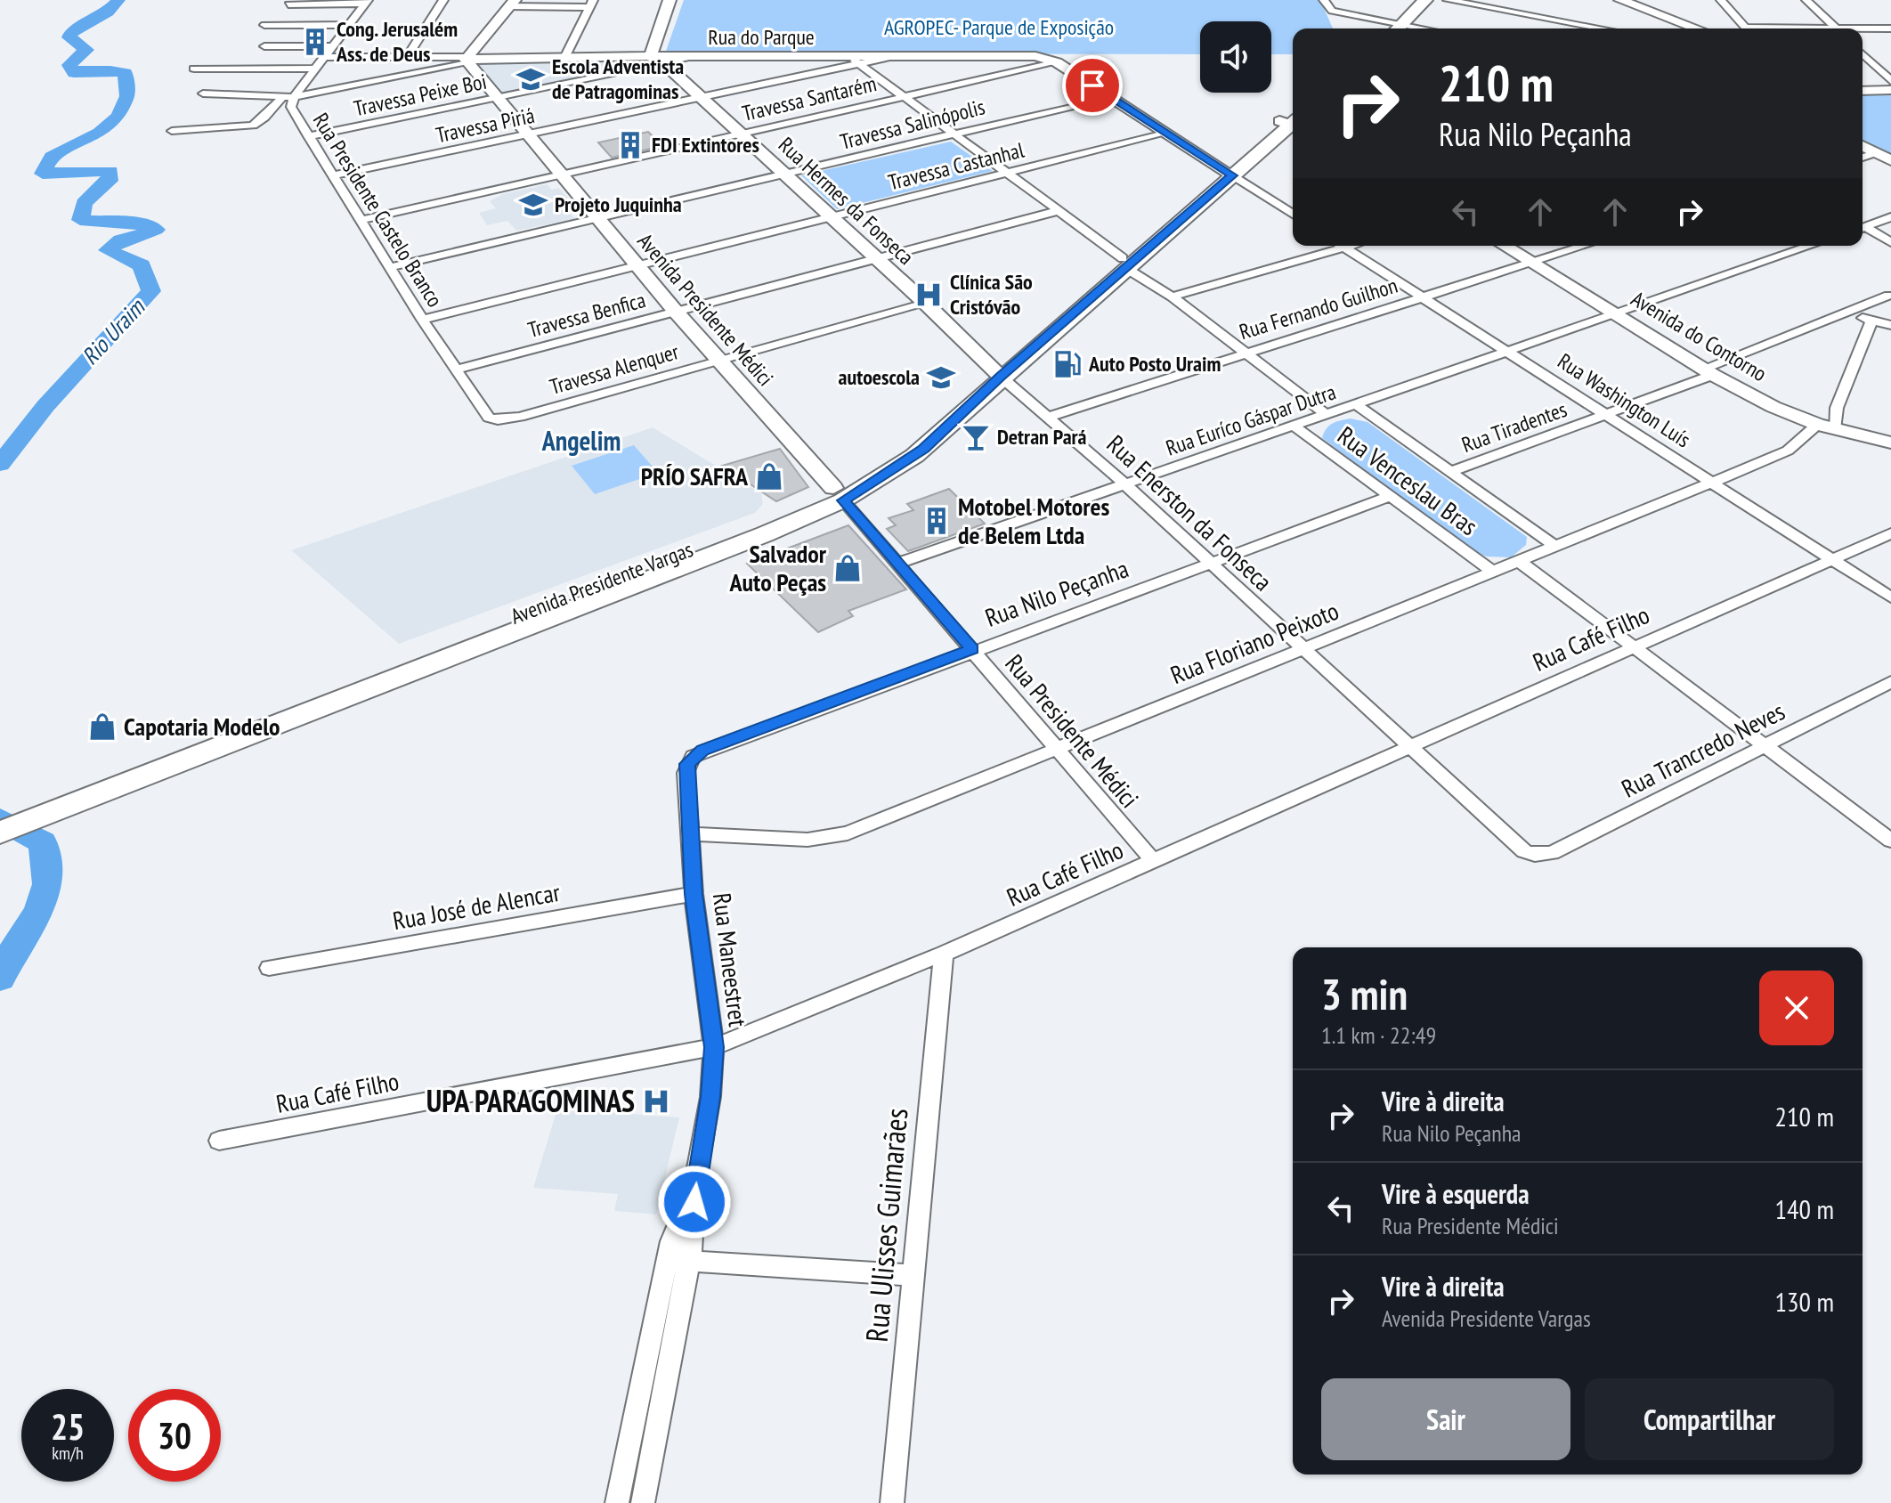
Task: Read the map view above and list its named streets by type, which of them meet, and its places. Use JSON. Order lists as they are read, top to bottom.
{
  "streets": {
    "main road": ["Avenida Presidente Vargas"],
    "street": [
      "Rua do Parque",
      "Travessa Peixe Boi",
      "Travessa Santarém",
      "Travessa Salinópolis",
      "Travessa Piriá",
      "Travessa Castanhal",
      "Rua Hermes da Fonseca",
      "Rua Presidente Castelo Branco",
      "Rua Fernando Guilhon",
      "Avenida Presidente Médici",
      "Travessa Benfica",
      "Avenida do Contorno",
      "Travessa Alenquer",
      "Rua Washington Luís",
      "Rua Euríco Gáspar Dutra",
      "Rua Tiradentes",
      "Rua Venceslau Bras",
      "Rua Enerston da Fonseca",
      "Rua Nilo Peçanha",
      "Rua Café Filho",
      "Rua Floriano Peixoto",
      "Rua Presidente Médici",
      "Rua Trancredo Neves",
      "Rua José de Alencar",
      "Rua Maneestret",
      "Rua Ulisses Guimarães"
    ]
  },
  "crossings": [
    ["Rua do Parque", "Travessa Peixe Boi"],
    ["Rua do Parque", "Travessa Santarém"],
    ["Rua do Parque", "Travessa Piriá"],
    ["Rua do Parque", "Rua Hermes da Fonseca"],
    ["Rua do Parque", "Avenida Presidente Médici"],
    ["Travessa Peixe Boi", "Rua Hermes da Fonseca"],
    ["Travessa Peixe Boi", "Rua Presidente Castelo Branco"],
    ["Travessa Peixe Boi", "Avenida Presidente Médici"],
    ["Travessa Santarém", "Rua Hermes da Fonseca"],
    ["Travessa Santarém", "Rua Presidente Castelo Branco"],
    ["Travessa Santarém", "Avenida Presidente Médici"],
    ["Travessa Salinópolis", "Rua Hermes da Fonseca"],
    ["Travessa Salinópolis", "Rua Presidente Castelo Branco"],
    ["Travessa Salinópolis", "Avenida Presidente Médici"],
    ["Travessa Piriá", "Rua Hermes da Fonseca"],
    ["Travessa Piriá", "Rua Presidente Castelo Branco"],
    ["Travessa Piriá", "Avenida Presidente Médici"],
    ["Travessa Castanhal", "Rua Hermes da Fonseca"],
    ["Travessa Castanhal", "Rua Presidente Castelo Branco"],
    ["Travessa Castanhal", "Avenida Presidente Médici"],
    ["Rua Hermes da Fonseca", "Travessa Benfica"],
    ["Rua Hermes da Fonseca", "Travessa Alenquer"],
    ["Rua Hermes da Fonseca", "Rua Enerston da Fonseca"],
    ["Rua Hermes da Fonseca", "Avenida Presidente Vargas"],
    ["Rua Presidente Castelo Branco", "Travessa Benfica"],
    ["Rua Presidente Castelo Branco", "Travessa Alenquer"],
    ["Rua Fernando Guilhon", "Avenida do Contorno"],
    ["Rua Fernando Guilhon", "Rua Washington Luís"],
    ["Rua Fernando Guilhon", "Rua Enerston da Fonseca"],
    ["Avenida Presidente Médici", "Travessa Benfica"],
    ["Avenida Presidente Médici", "Travessa Alenquer"],
    ["Avenida Presidente Médici", "Avenida Presidente Vargas"],
    ["Avenida Presidente Médici", "Rua Presidente Médici"],
    ["Avenida do Contorno", "Rua Euríco Gáspar Dutra"],
    ["Avenida do Contorno", "Rua Tiradentes"],
    ["Avenida do Contorno", "Rua Floriano Peixoto"],
    ["Rua Washington Luís", "Rua Euríco Gáspar Dutra"],
    ["Rua Washington Luís", "Rua Tiradentes"],
    ["Rua Washington Luís", "Rua Café Filho"],
    ["Rua Washington Luís", "Rua Floriano Peixoto"],
    ["Rua Euríco Gáspar Dutra", "Rua Venceslau Bras"],
    ["Rua Euríco Gáspar Dutra", "Rua Enerston da Fonseca"],
    ["Rua Euríco Gáspar Dutra", "Rua Presidente Médici"],
    ["Rua Tiradentes", "Rua Venceslau Bras"],
    ["Rua Venceslau Bras", "Rua Nilo Peçanha"],
    ["Rua Venceslau Bras", "Rua Floriano Peixoto"],
    ["Rua Enerston da Fonseca", "Avenida Presidente Vargas"],
    ["Rua Enerston da Fonseca", "Rua Nilo Peçanha"],
    ["Rua Enerston da Fonseca", "Rua Café Filho"],
    ["Rua Enerston da Fonseca", "Rua Floriano Peixoto"],
    ["Rua Enerston da Fonseca", "Rua Trancredo Neves"],
    ["Avenida Presidente Vargas", "Rua Presidente Médici"],
    ["Rua Nilo Peçanha", "Rua Presidente Médici"],
    ["Rua Nilo Peçanha", "Rua Maneestret"],
    ["Rua Café Filho", "Rua Presidente Médici"],
    ["Rua Café Filho", "Rua Maneestret"],
    ["Rua Café Filho", "Rua Ulisses Guimarães"],
    ["Rua Floriano Peixoto", "Rua Presidente Médici"],
    ["Rua Floriano Peixoto", "Rua Maneestret"],
    ["Rua José de Alencar", "Rua Maneestret"]
  ],
  "districts": ["Angelim"],
  "water": ["Rio Uraim"],
  "parks": ["AGROPEC- Parque de Exposição"],
  "places": {
    "building": ["Cong. Jerusalém Ass. de Deus", "FDI Extintores", "Motobel Motores de Belem Ltda"],
    "school or university": ["Escola Adventista de Patragominas", "Projeto Juquinha", "autoescola"],
    "hospital": ["Clínica São Cristóvão", "UPA PARAGOMINAS"],
    "fuel station": ["Auto Posto Uraim"],
    "bar": ["Detran Pará"],
    "shop": ["PRÍO SAFRA", "Salvador Auto Peças", "Capotaria Modelo"]
  },
  "page": {
    "turn": ["210 m", "Rua Nilo Peçanha"],
    "heading": ["3 min", "1.1 km · 22:49"],
    "list": [
      {
        "name": "Vire à direita",
        "note": "Rua Nilo Peçanha",
        "value": "210 m"
      },
      {
        "name": "Vire à esquerda",
        "note": "Rua Presidente Médici",
        "value": "140 m"
      },
      {
        "name": "Vire à direita",
        "note": "Avenida Presidente Vargas",
        "value": "130 m"
      }
    ],
    "buttons": ["Sair", "Compartilhar"],
    "speed": "25 km/h",
    "limit": "30"
  }
}
